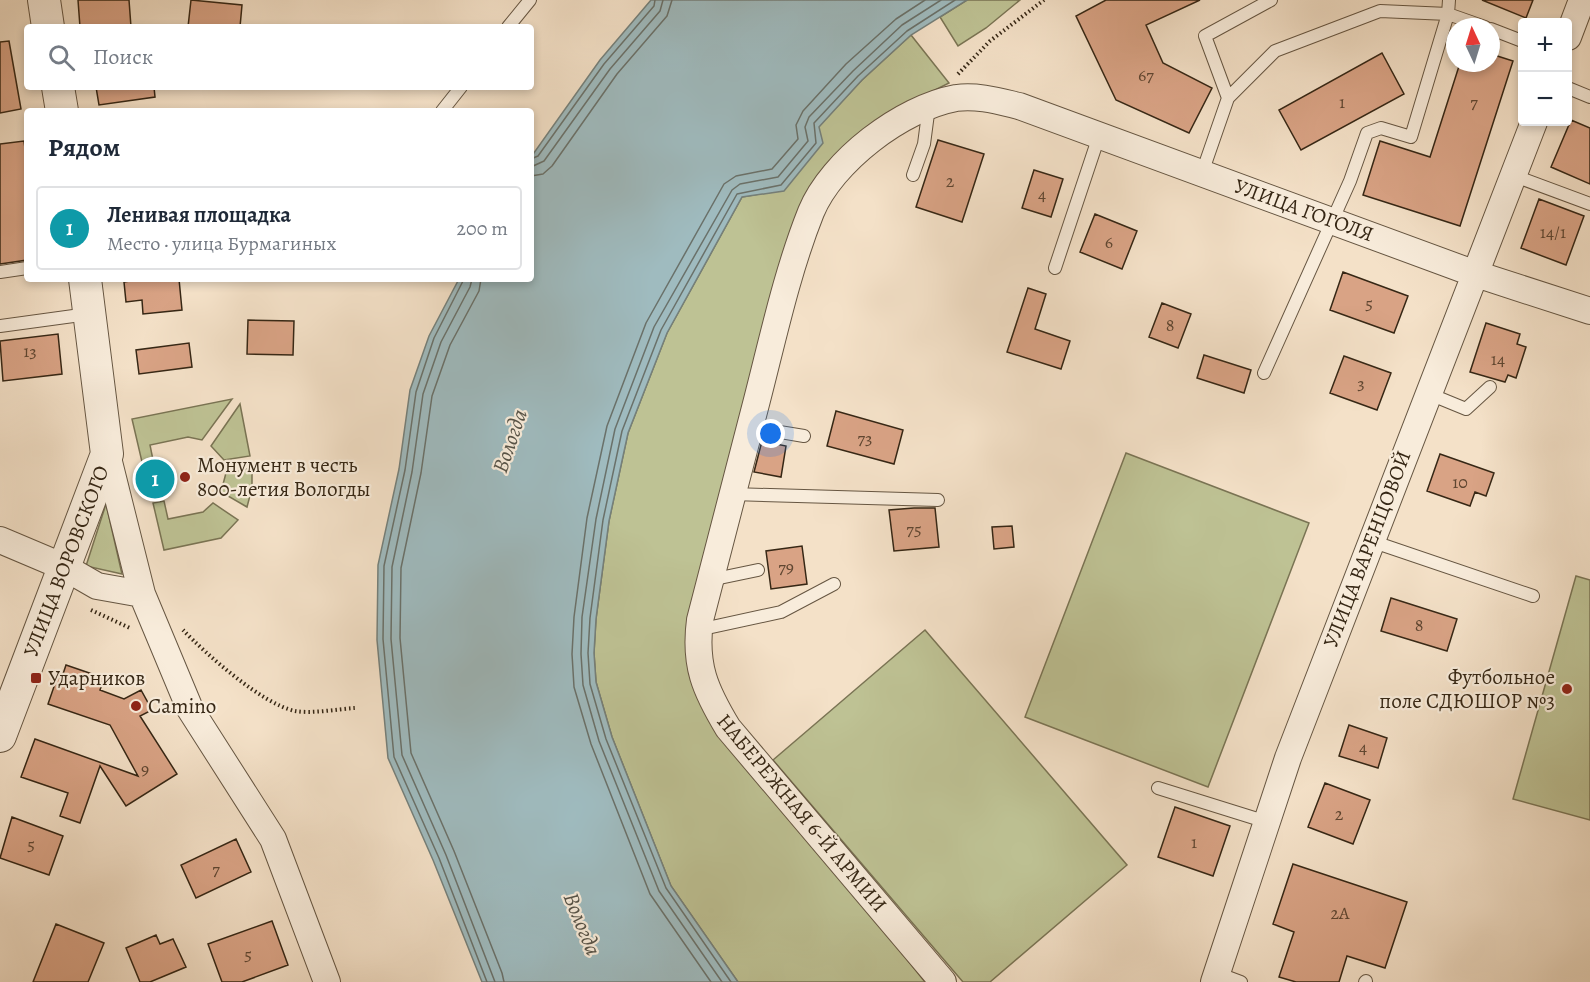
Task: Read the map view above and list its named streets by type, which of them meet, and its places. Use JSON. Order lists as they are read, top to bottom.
{
  "streets": {
    "street": [
      "УЛИЦА ГОГОЛЯ",
      "УЛИЦА ВАРЕНЦОВОЙ",
      "УЛИЦА ВОРОВСКОГО",
      "НАБЕРЕЖНАЯ 6-Й АРМИИ"
    ]
  },
  "crossings": [
    ["УЛИЦА ГОГОЛЯ", "УЛИЦА ВАРЕНЦОВОЙ"],
    ["УЛИЦА ГОГОЛЯ", "НАБЕРЕЖНАЯ 6-Й АРМИИ"]
  ],
  "water": ["Вологда"],
  "places": {
    "other": ["Монумент в честь 800-летия Вологды", "Футбольное поле СДЮШОР №3", "Camino"],
    "transit": ["Ударников"]
  },
  "house_numbers": [
    "67",
    "1",
    "7",
    "2",
    "4",
    "14/1",
    "6",
    "5",
    "8",
    "13",
    "14",
    "3",
    "73",
    "10",
    "75",
    "79",
    "8",
    "4",
    "9",
    "2",
    "1",
    "5",
    "7",
    "2А",
    "5"
  ],
  "north": "top",
  "page": {
    "map_buttons": ["+", "−"],
    "search": "Поиск",
    "heading": "Рядом",
    "list": [
      {
        "mark": "1",
        "name": "Ленивая площадка",
        "note": "Место · улица Бурмагиных",
        "value": "200 m"
      }
    ],
    "pins": "1"
  }
}
